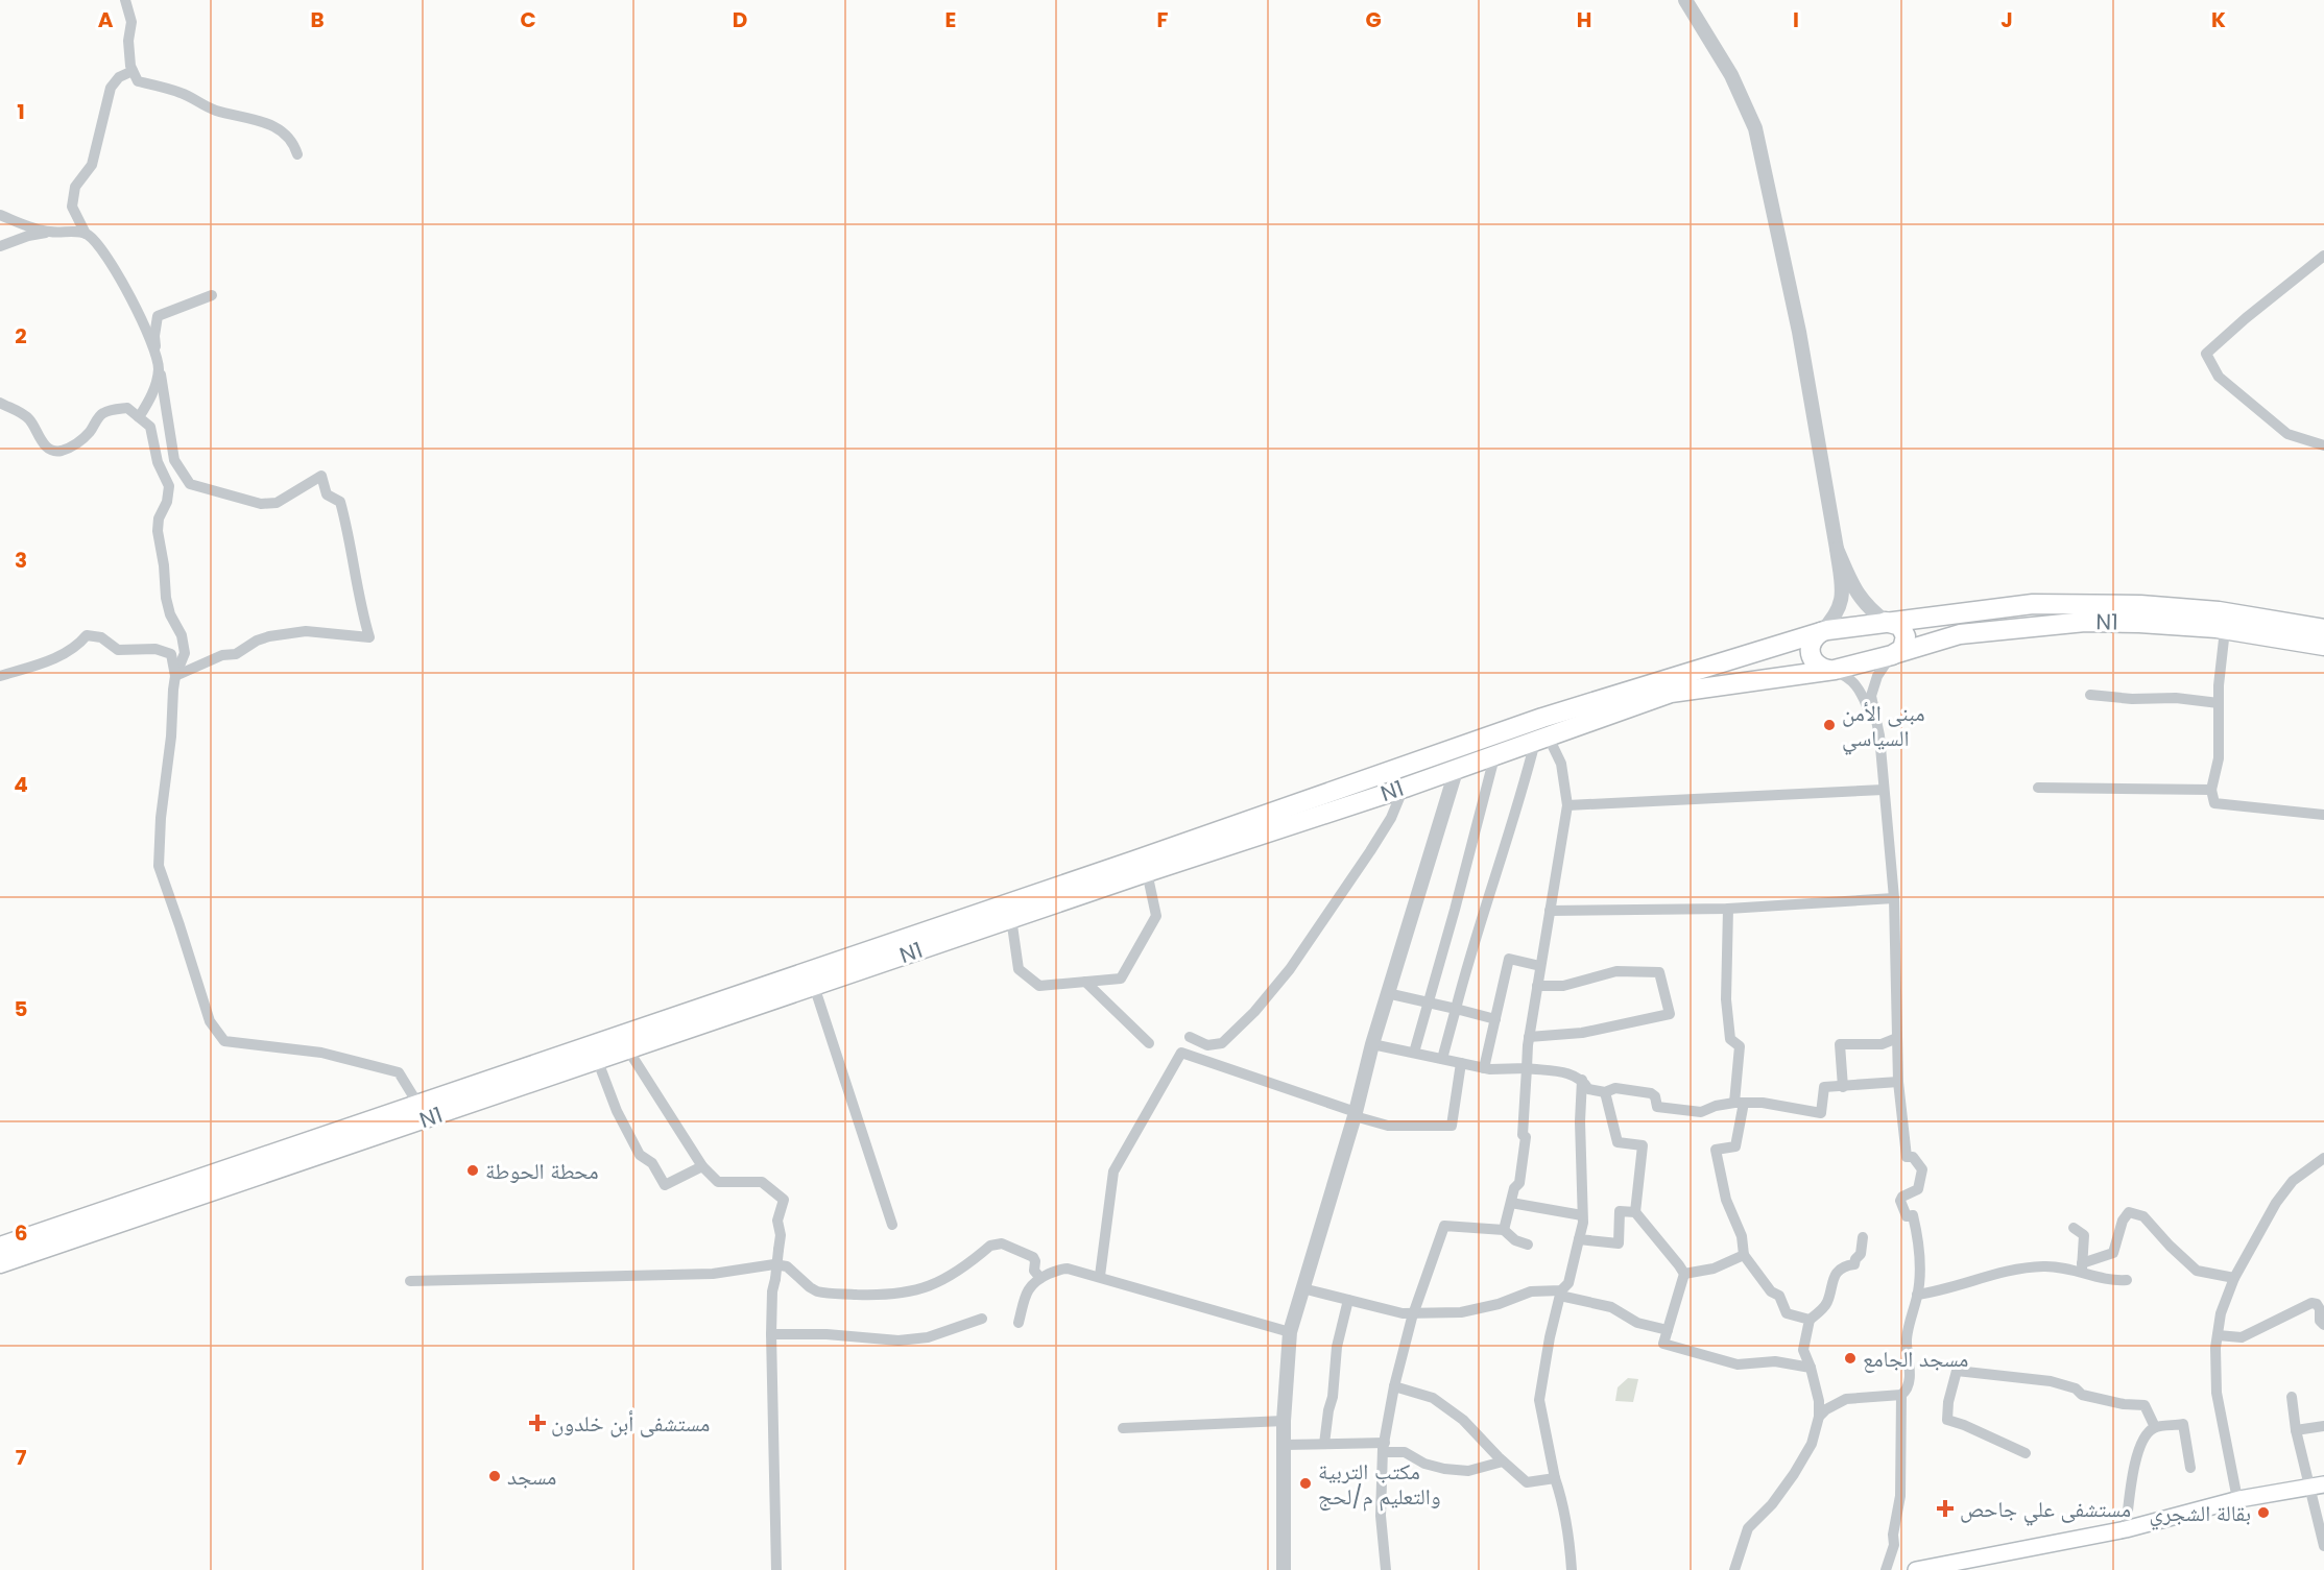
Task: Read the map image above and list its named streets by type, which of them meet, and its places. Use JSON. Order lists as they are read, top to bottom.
{
  "streets": {
    "highway": ["N1"]
  },
  "places": {
    "other": [
      "مبنى الأمن السياسي",
      "محطة الحوطة",
      "مسجد الجامع",
      "مسجد",
      "مكتب التربية والتعليم م/لحج",
      "بقالة الشجري"
    ],
    "health": ["مستشفى أبن خلدون", "مستشفى علي جاحص"]
  },
  "grid": {
    "columns": [
      "A",
      "B",
      "C",
      "D",
      "E",
      "F",
      "G",
      "H",
      "I",
      "J",
      "K"
    ],
    "rows": [
      "1",
      "2",
      "3",
      "4",
      "5",
      "6",
      "7"
    ]
  }
}
